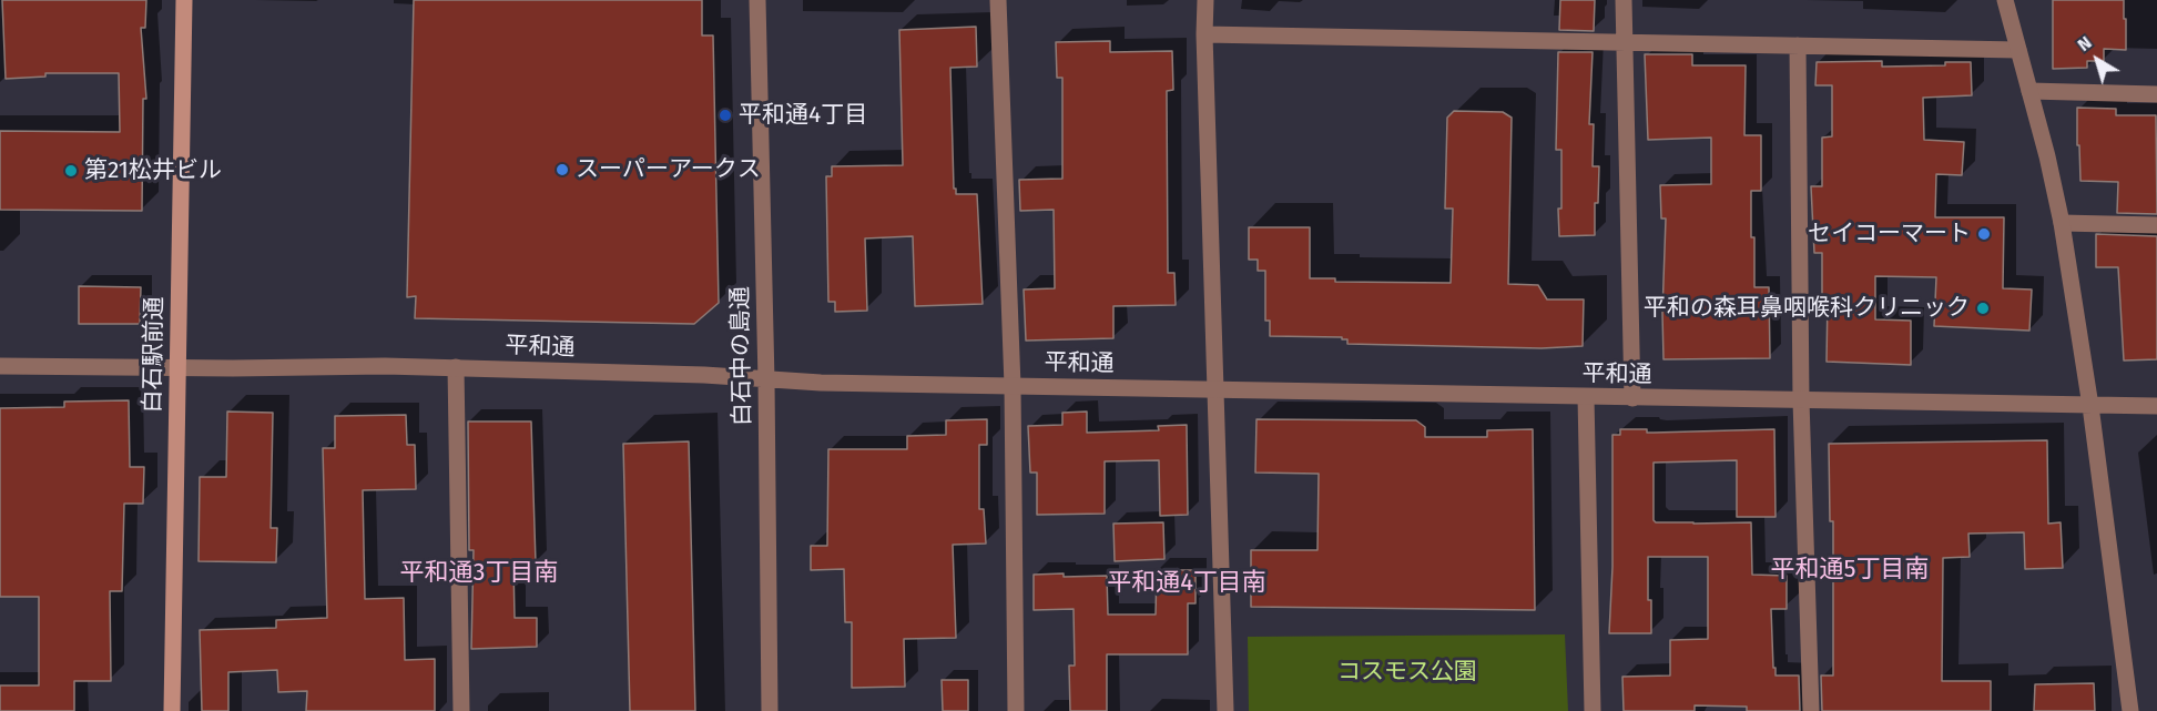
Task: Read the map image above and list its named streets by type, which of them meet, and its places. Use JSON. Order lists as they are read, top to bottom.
{
  "streets": {
    "main road": ["白石駅前通"],
    "street": ["平和通", "白石中の島通"]
  },
  "crossings": [
    ["平和通", "白石駅前通"],
    ["平和通", "白石中の島通"]
  ],
  "districts": ["平和通5丁目南", "平和通3丁目南", "平和通4丁目南"],
  "parks": ["コスモス公園"],
  "places": [
    "平和通4丁目",
    "スーパーアークス",
    "第21松井ビル",
    "セイコーマート",
    "平和の森耳鼻咽喉科クリニック"
  ],
  "north": "top left"
}
